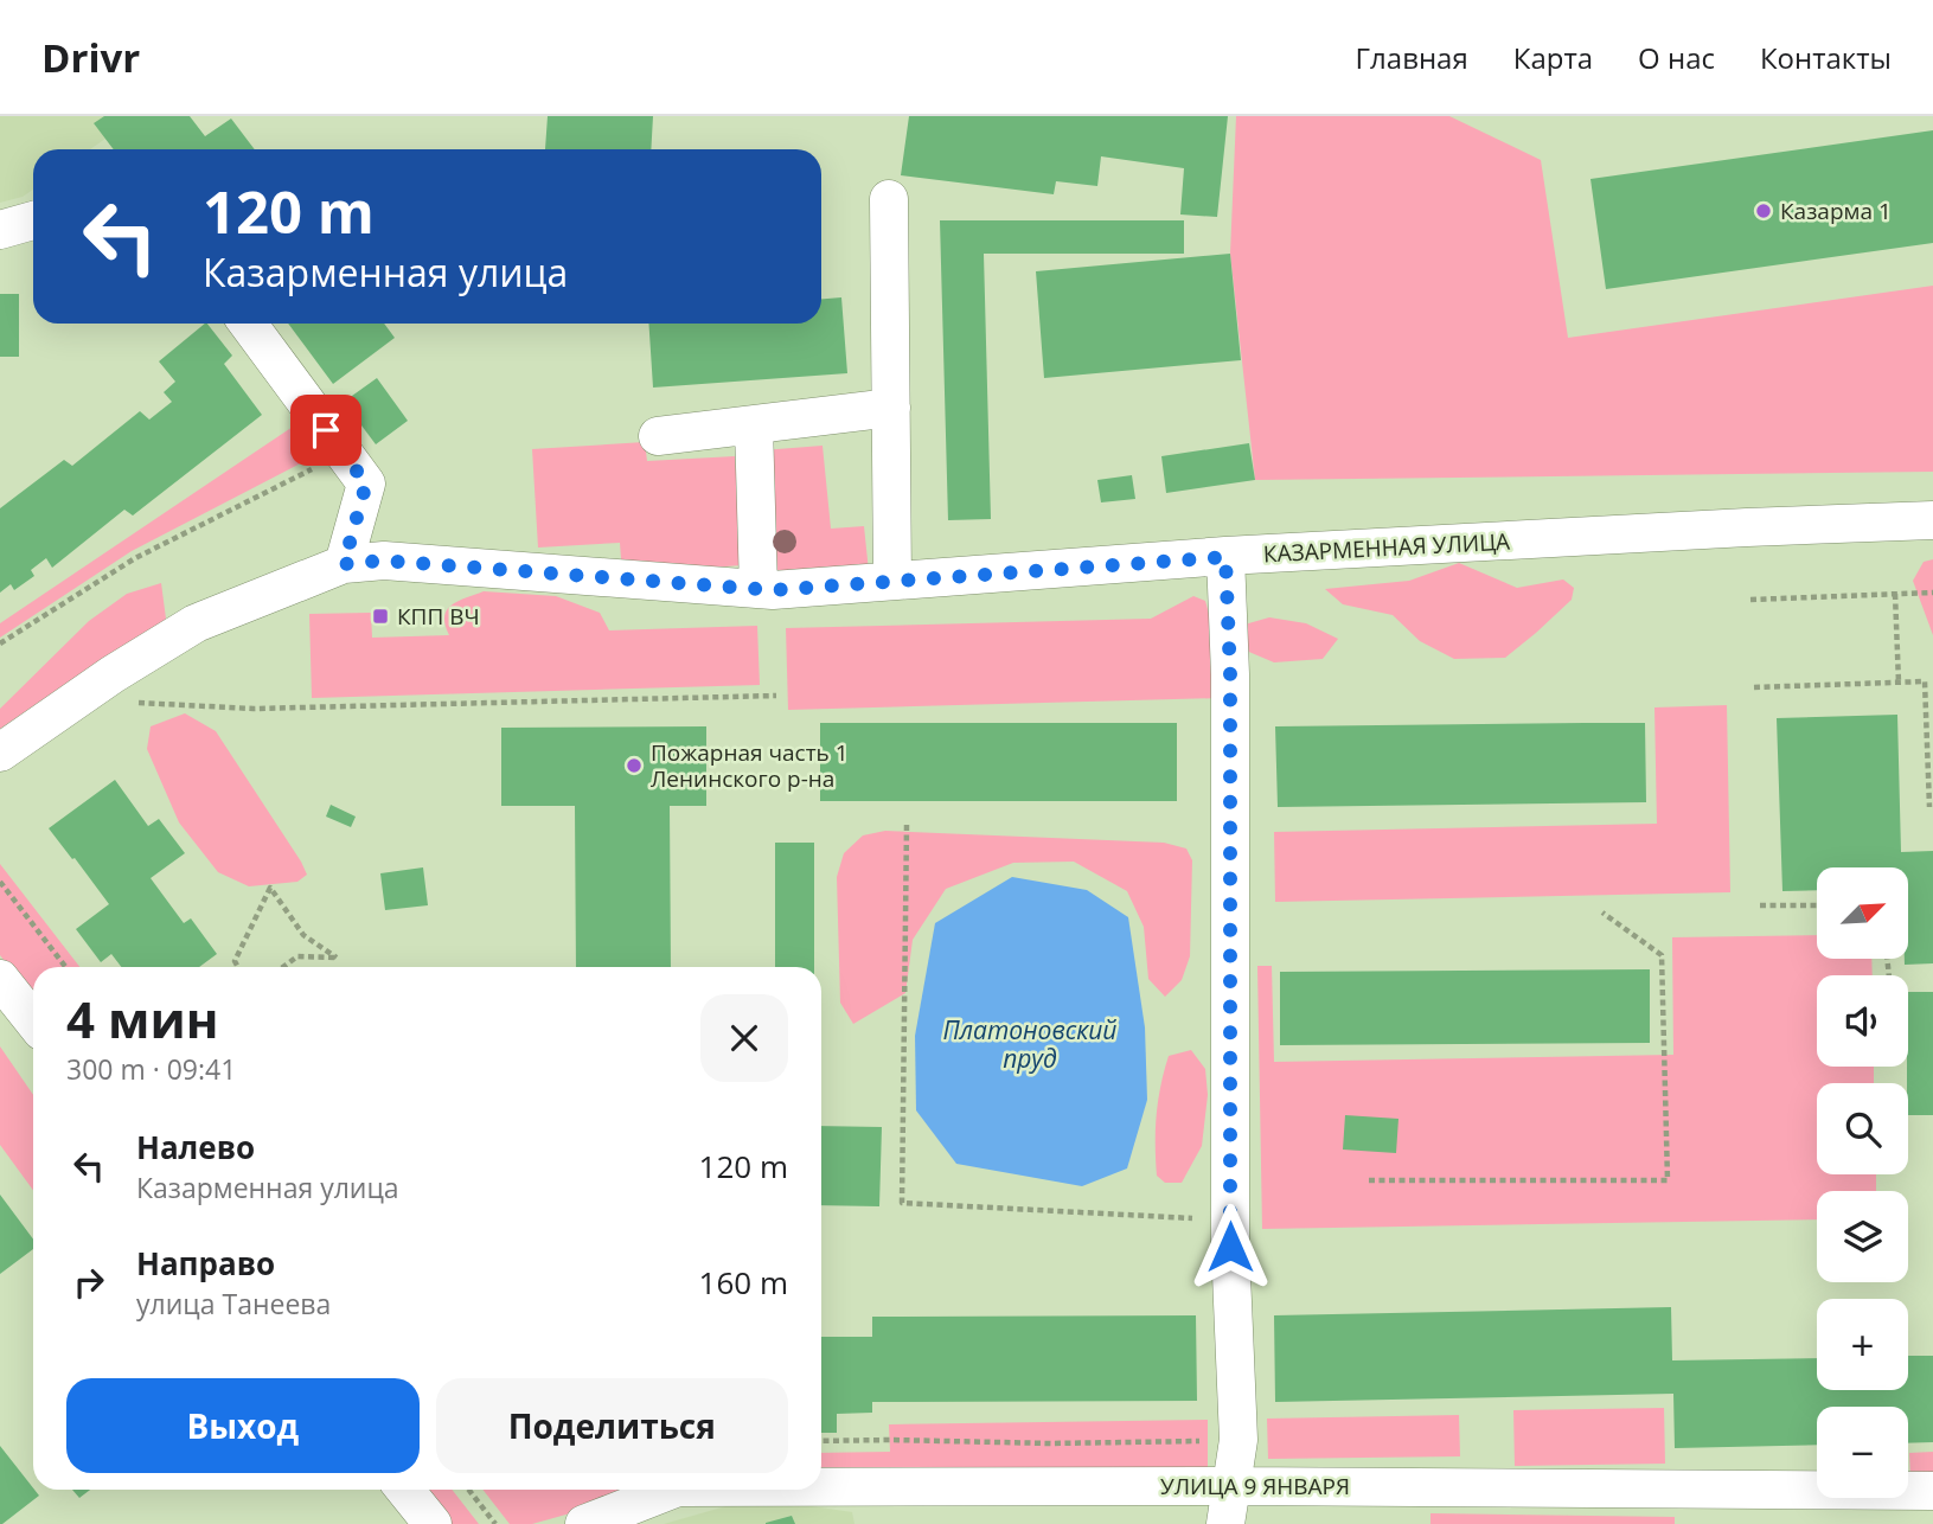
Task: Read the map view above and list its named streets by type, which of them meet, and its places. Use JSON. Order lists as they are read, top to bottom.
{
  "streets": {
    "street": ["КАЗАРМЕННАЯ УЛИЦА", "УЛИЦА 9 ЯНВАРЯ"]
  },
  "water": ["Платоновский пруд"],
  "places": {
    "other": ["Казарма 1", "Пожарная часть 1 Ленинского р-на"],
    "transit": ["КПП ВЧ"]
  },
  "north": "top right",
  "page": {
    "header": "Drivr",
    "nav": [
      "Главная",
      "Карта",
      "О нас",
      "Контакты"
    ],
    "turn": ["120 m", "Казарменная улица"],
    "map_buttons": ["+", "−"],
    "heading": ["4 мин", "300 m · 09:41"],
    "list": [
      {
        "name": "Налево",
        "note": "Казарменная улица",
        "value": "120 m"
      },
      {
        "name": "Направо",
        "note": "улица Танеева",
        "value": "160 m"
      }
    ],
    "buttons": ["Выход", "Поделиться"]
  }
}
